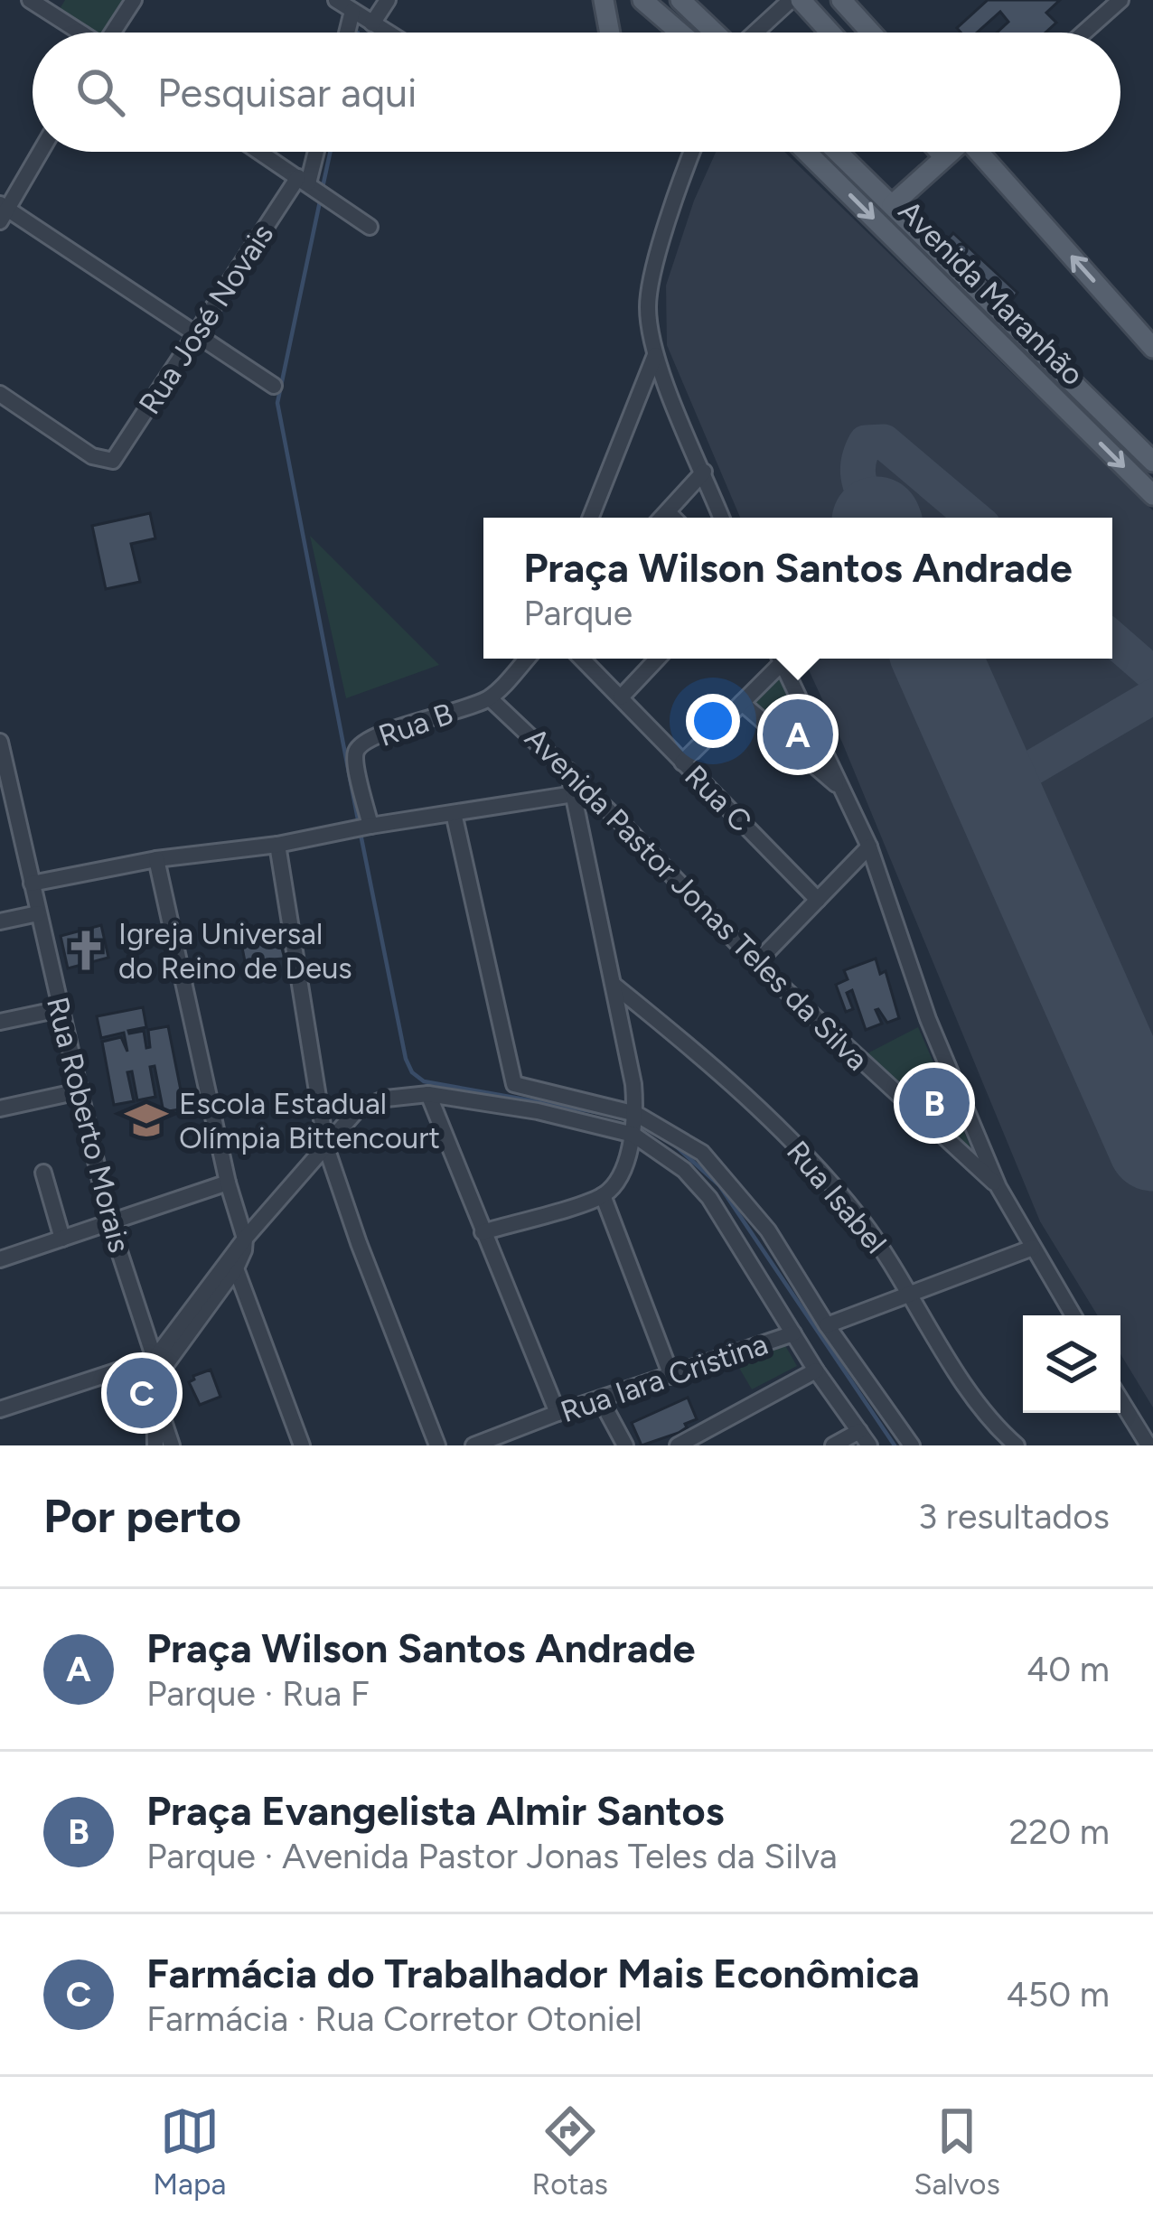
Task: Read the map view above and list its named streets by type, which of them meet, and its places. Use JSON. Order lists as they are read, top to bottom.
{
  "streets": {
    "main road": ["Avenida Maranhão"],
    "street": [
      "Rua José Novais",
      "Rua B",
      "Rua C",
      "Avenida Pastor Jonas Teles da Silva",
      "Rua Roberto Morais",
      "Rua Isabel",
      "Rua Iara Cristina"
    ]
  },
  "crossings": [
    ["Rua B", "Avenida Pastor Jonas Teles da Silva"]
  ],
  "places": {
    "church": ["Igreja Universal do Reino de Deus"],
    "school or university": ["Escola Estadual Olímpia Bittencourt"]
  },
  "page": {
    "search": "Pesquisar aqui",
    "popup": ["Praça Wilson Santos Andrade", "Parque"],
    "pins": ["A", "B", "C"],
    "heading": ["Por perto", "3 resultados"],
    "list": [
      {
        "mark": "A",
        "name": "Praça Wilson Santos Andrade",
        "note": "Parque · Rua F",
        "value": "40 m"
      },
      {
        "mark": "B",
        "name": "Praça Evangelista Almir Santos",
        "note": "Parque · Avenida Pastor Jonas Teles da Silva",
        "value": "220 m"
      },
      {
        "mark": "C",
        "name": "Farmácia do Trabalhador Mais Econômica",
        "note": "Farmácia · Rua Corretor Otoniel",
        "value": "450 m"
      }
    ],
    "nav": ["Mapa", "Rotas", "Salvos"]
  }
}
